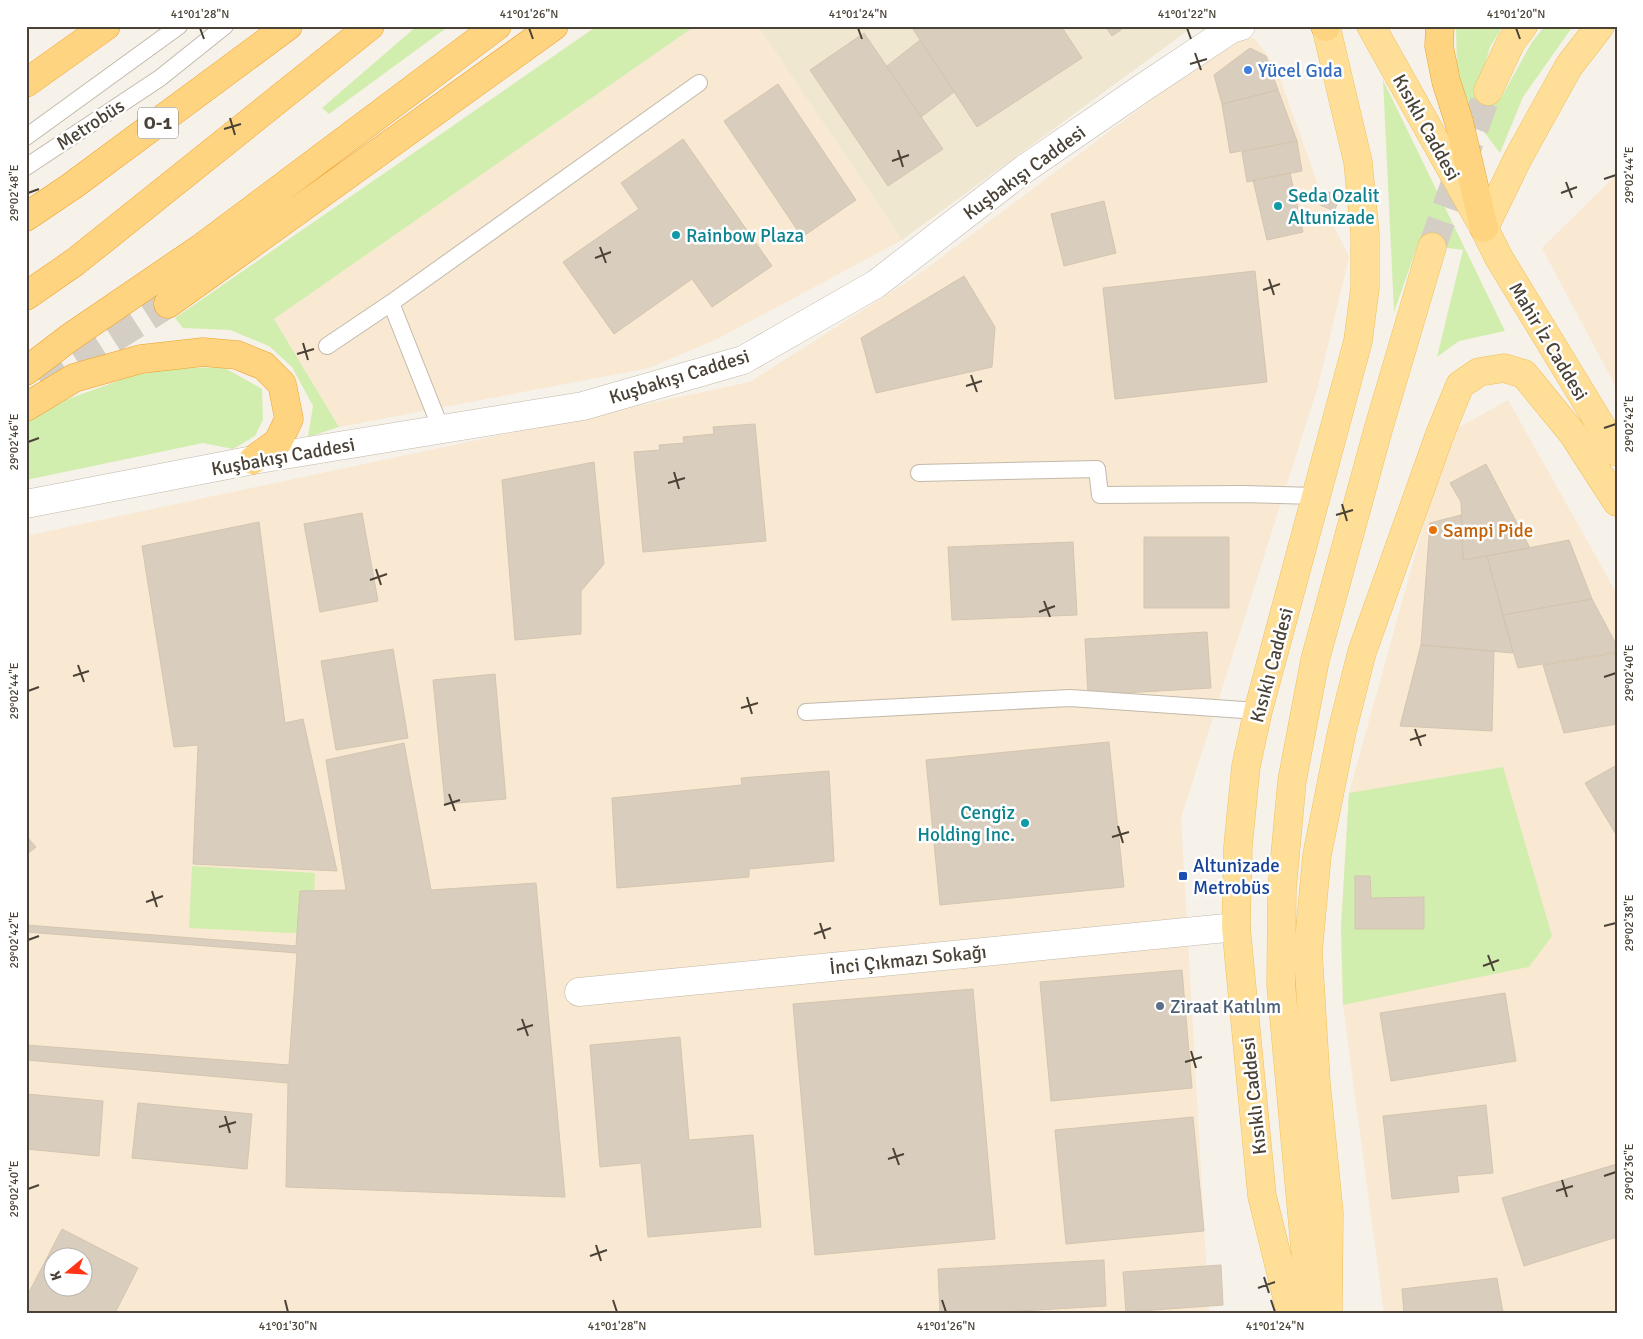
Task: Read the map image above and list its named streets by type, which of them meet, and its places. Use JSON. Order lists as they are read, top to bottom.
{
  "streets": {
    "highway": ["O-1"],
    "main road": ["Kısıklı Caddesi", "Mahir İz Caddesi"],
    "street": ["Kuşbakışı Caddesi", "İnci Çıkmazı Sokağı"],
    "lane": ["Metrobüs"]
  },
  "crossings": [
    ["Kısıklı Caddesi", "Mahir İz Caddesi"],
    ["Kısıklı Caddesi", "İnci Çıkmazı Sokağı"]
  ],
  "places": {
    "other": [
      "Yücel Gıda",
      "Seda Ozalit Altunizade",
      "Rainbow Plaza",
      "Sampi Pide",
      "Cengiz Holding Inc.",
      "Ziraat Katılım"
    ],
    "transit": ["Altunizade Metrobüs"]
  },
  "north": "left",
  "coordinates": [
    "41°01'28\"N",
    "41°01'26\"N",
    "41°01'24\"N",
    "41°01'22\"N",
    "41°01'20\"N",
    "29°02'44\"E",
    "29°02'48\"E",
    "29°02'42\"E",
    "29°02'46\"E",
    "29°02'40\"E",
    "29°02'38\"E",
    "29°02'36\"E",
    "41°01'30\"N"
  ]
}
